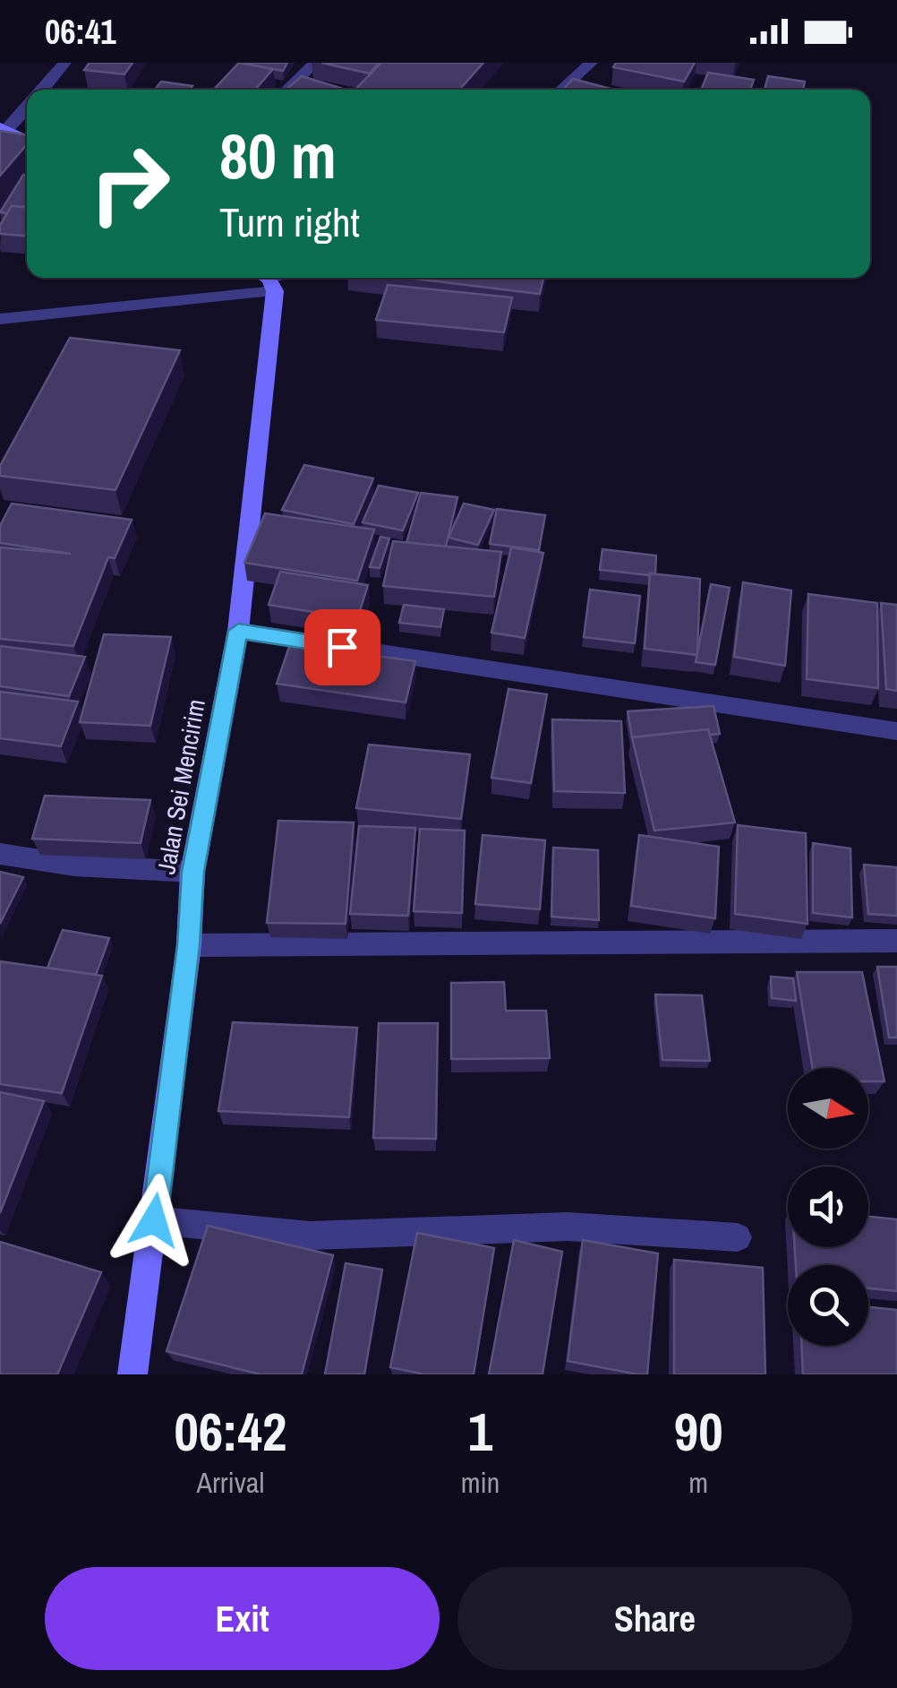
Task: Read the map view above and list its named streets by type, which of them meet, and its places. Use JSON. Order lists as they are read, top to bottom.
{
  "streets": {
    "street": ["Jalan Sei Mencirim"]
  },
  "north": "right",
  "page": {
    "status": "06:41",
    "turn": ["80 m", "Turn right"],
    "eta": [
      "06:42",
      "Arrival",
      "1",
      "min",
      "90",
      "m"
    ],
    "buttons": ["Exit", "Share"]
  }
}
